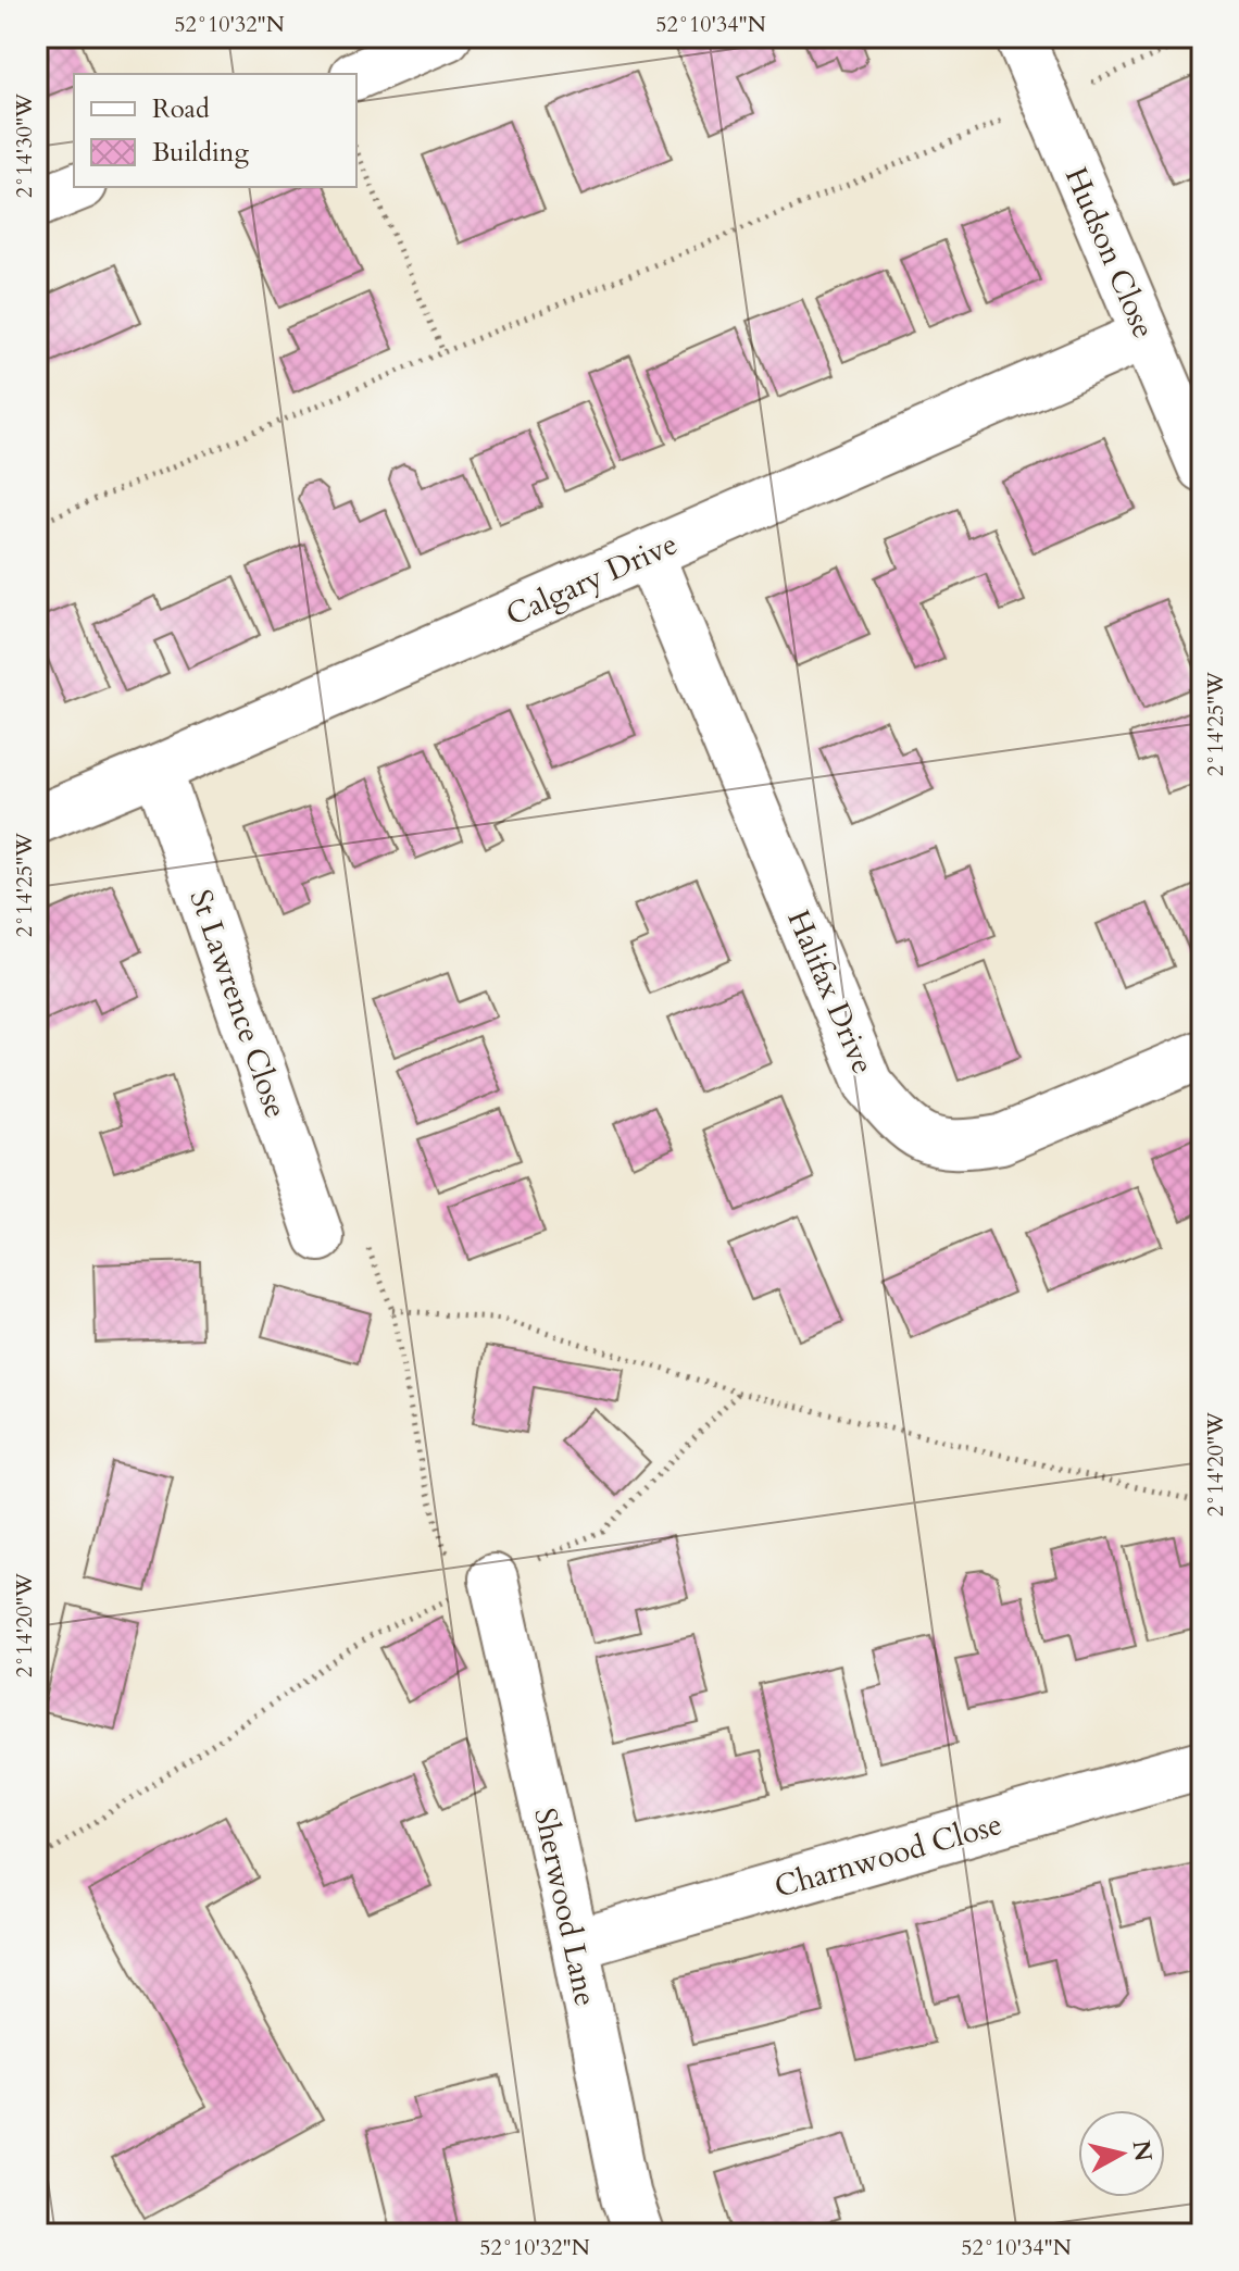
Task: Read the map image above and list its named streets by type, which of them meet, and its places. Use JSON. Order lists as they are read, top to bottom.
{
  "streets": {
    "street": [
      "Hudson Close",
      "Calgary Drive",
      "Halifax Drive",
      "St Lawrence Close",
      "Charnwood Close",
      "Sherwood Lane"
    ]
  },
  "crossings": [
    ["Hudson Close", "Calgary Drive"],
    ["Calgary Drive", "Halifax Drive"],
    ["Calgary Drive", "St Lawrence Close"],
    ["Charnwood Close", "Sherwood Lane"]
  ],
  "legend": ["Road", "Building"],
  "north": "right",
  "coordinates": [
    "52°10'32\"N",
    "52°10'34\"N",
    "2°14'30\"W",
    "2°14'25\"W",
    "2°14'20\"W"
  ]
}
